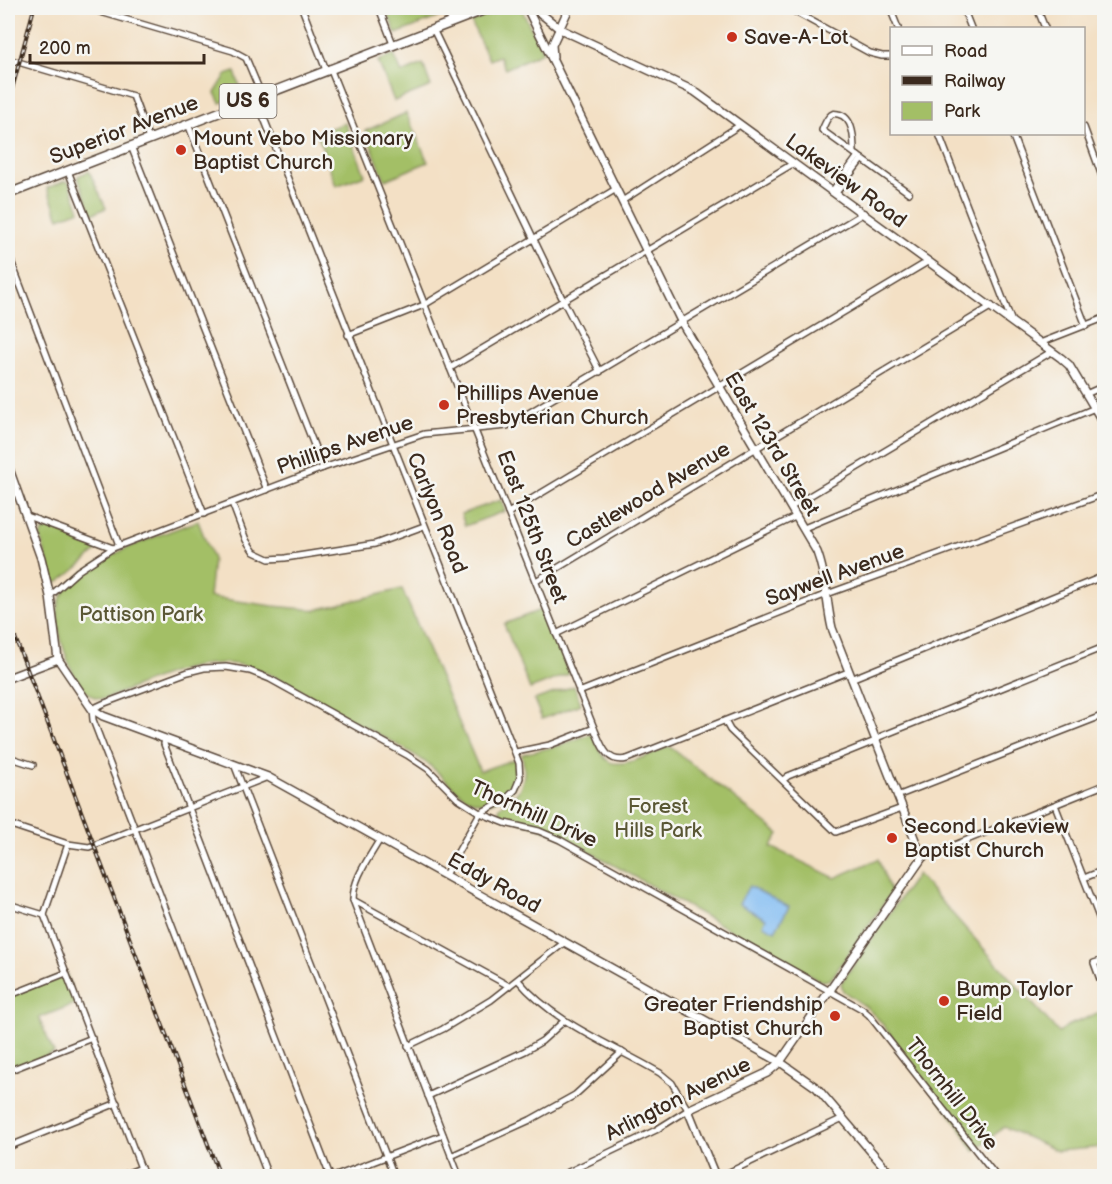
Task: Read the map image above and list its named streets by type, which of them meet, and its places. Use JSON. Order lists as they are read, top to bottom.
{
  "streets": {
    "main road": ["US 6", "Superior Avenue"],
    "street": [
      "Lakeview Road",
      "East 123rd Street",
      "Phillips Avenue",
      "Castlewood Avenue",
      "Carlyon Road",
      "East 125th Street",
      "Saywell Avenue",
      "Thornhill Drive",
      "Eddy Road",
      "Arlington Avenue"
    ]
  },
  "crossings": [
    ["Superior Avenue", "Carlyon Road"],
    ["Superior Avenue", "East 125th Street"],
    ["Lakeview Road", "Phillips Avenue"],
    ["Lakeview Road", "Castlewood Avenue"],
    ["East 123rd Street", "Phillips Avenue"],
    ["East 123rd Street", "Castlewood Avenue"],
    ["East 123rd Street", "Saywell Avenue"],
    ["East 123rd Street", "Arlington Avenue"],
    ["Phillips Avenue", "Carlyon Road"],
    ["Phillips Avenue", "East 125th Street"],
    ["Castlewood Avenue", "East 125th Street"],
    ["Carlyon Road", "Thornhill Drive"],
    ["East 125th Street", "Saywell Avenue"],
    ["Thornhill Drive", "Eddy Road"],
    ["Thornhill Drive", "Arlington Avenue"],
    ["Eddy Road", "Arlington Avenue"]
  ],
  "parks": ["Pattison Park", "Forest Hills Park"],
  "places": [
    "Save-A-Lot",
    "Mount Vebo Missionary Baptist Church",
    "Phillips Avenue Presbyterian Church",
    "Second Lakeview Baptist Church",
    "Bump Taylor Field",
    "Greater Friendship Baptist Church"
  ],
  "legend": ["Road", "Railway", "Park"],
  "scale_bar": "200 m"
}
